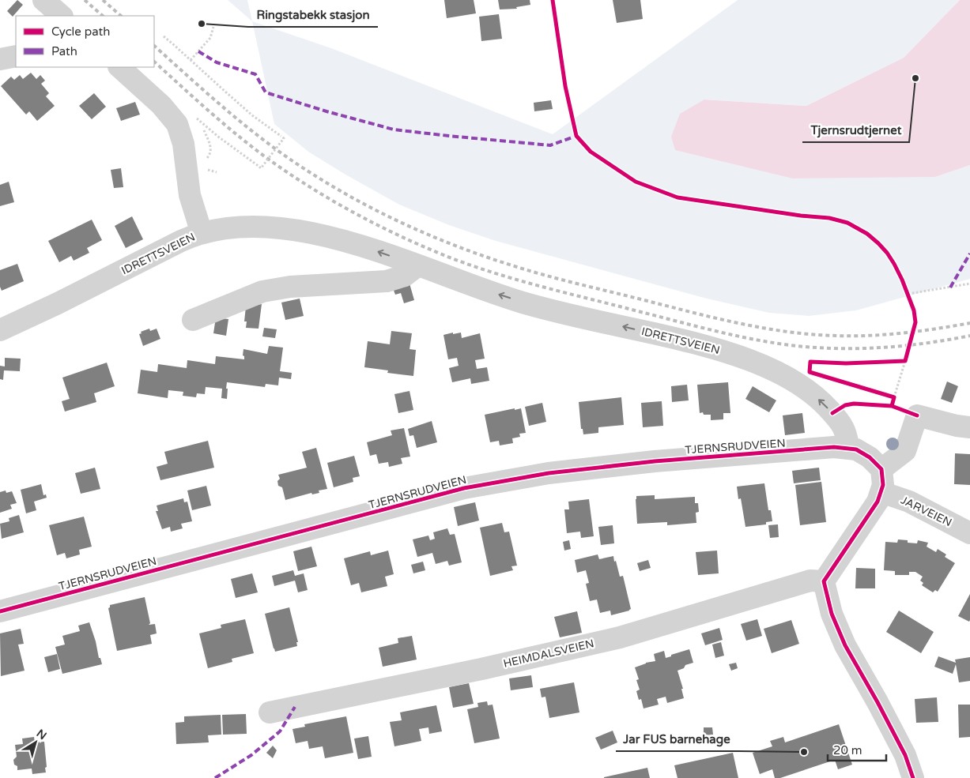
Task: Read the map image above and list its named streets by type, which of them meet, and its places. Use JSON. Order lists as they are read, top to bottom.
{
  "streets": {
    "street": [
      "IDRETTSVEIEN",
      "TJERNSRUDVEIEN",
      "JARVEIEN",
      "HEIMDALSVEIEN"
    ]
  },
  "crossings": [
    ["IDRETTSVEIEN", "TJERNSRUDVEIEN"]
  ],
  "one_way": ["IDRETTSVEIEN"],
  "places": ["Ringstabekk stasjon", "Tjernsrudtjernet", "Jar FUS barnehage"],
  "legend": ["Cycle path", "Path"],
  "scale_bar": "20 m",
  "north": "top right"
}
